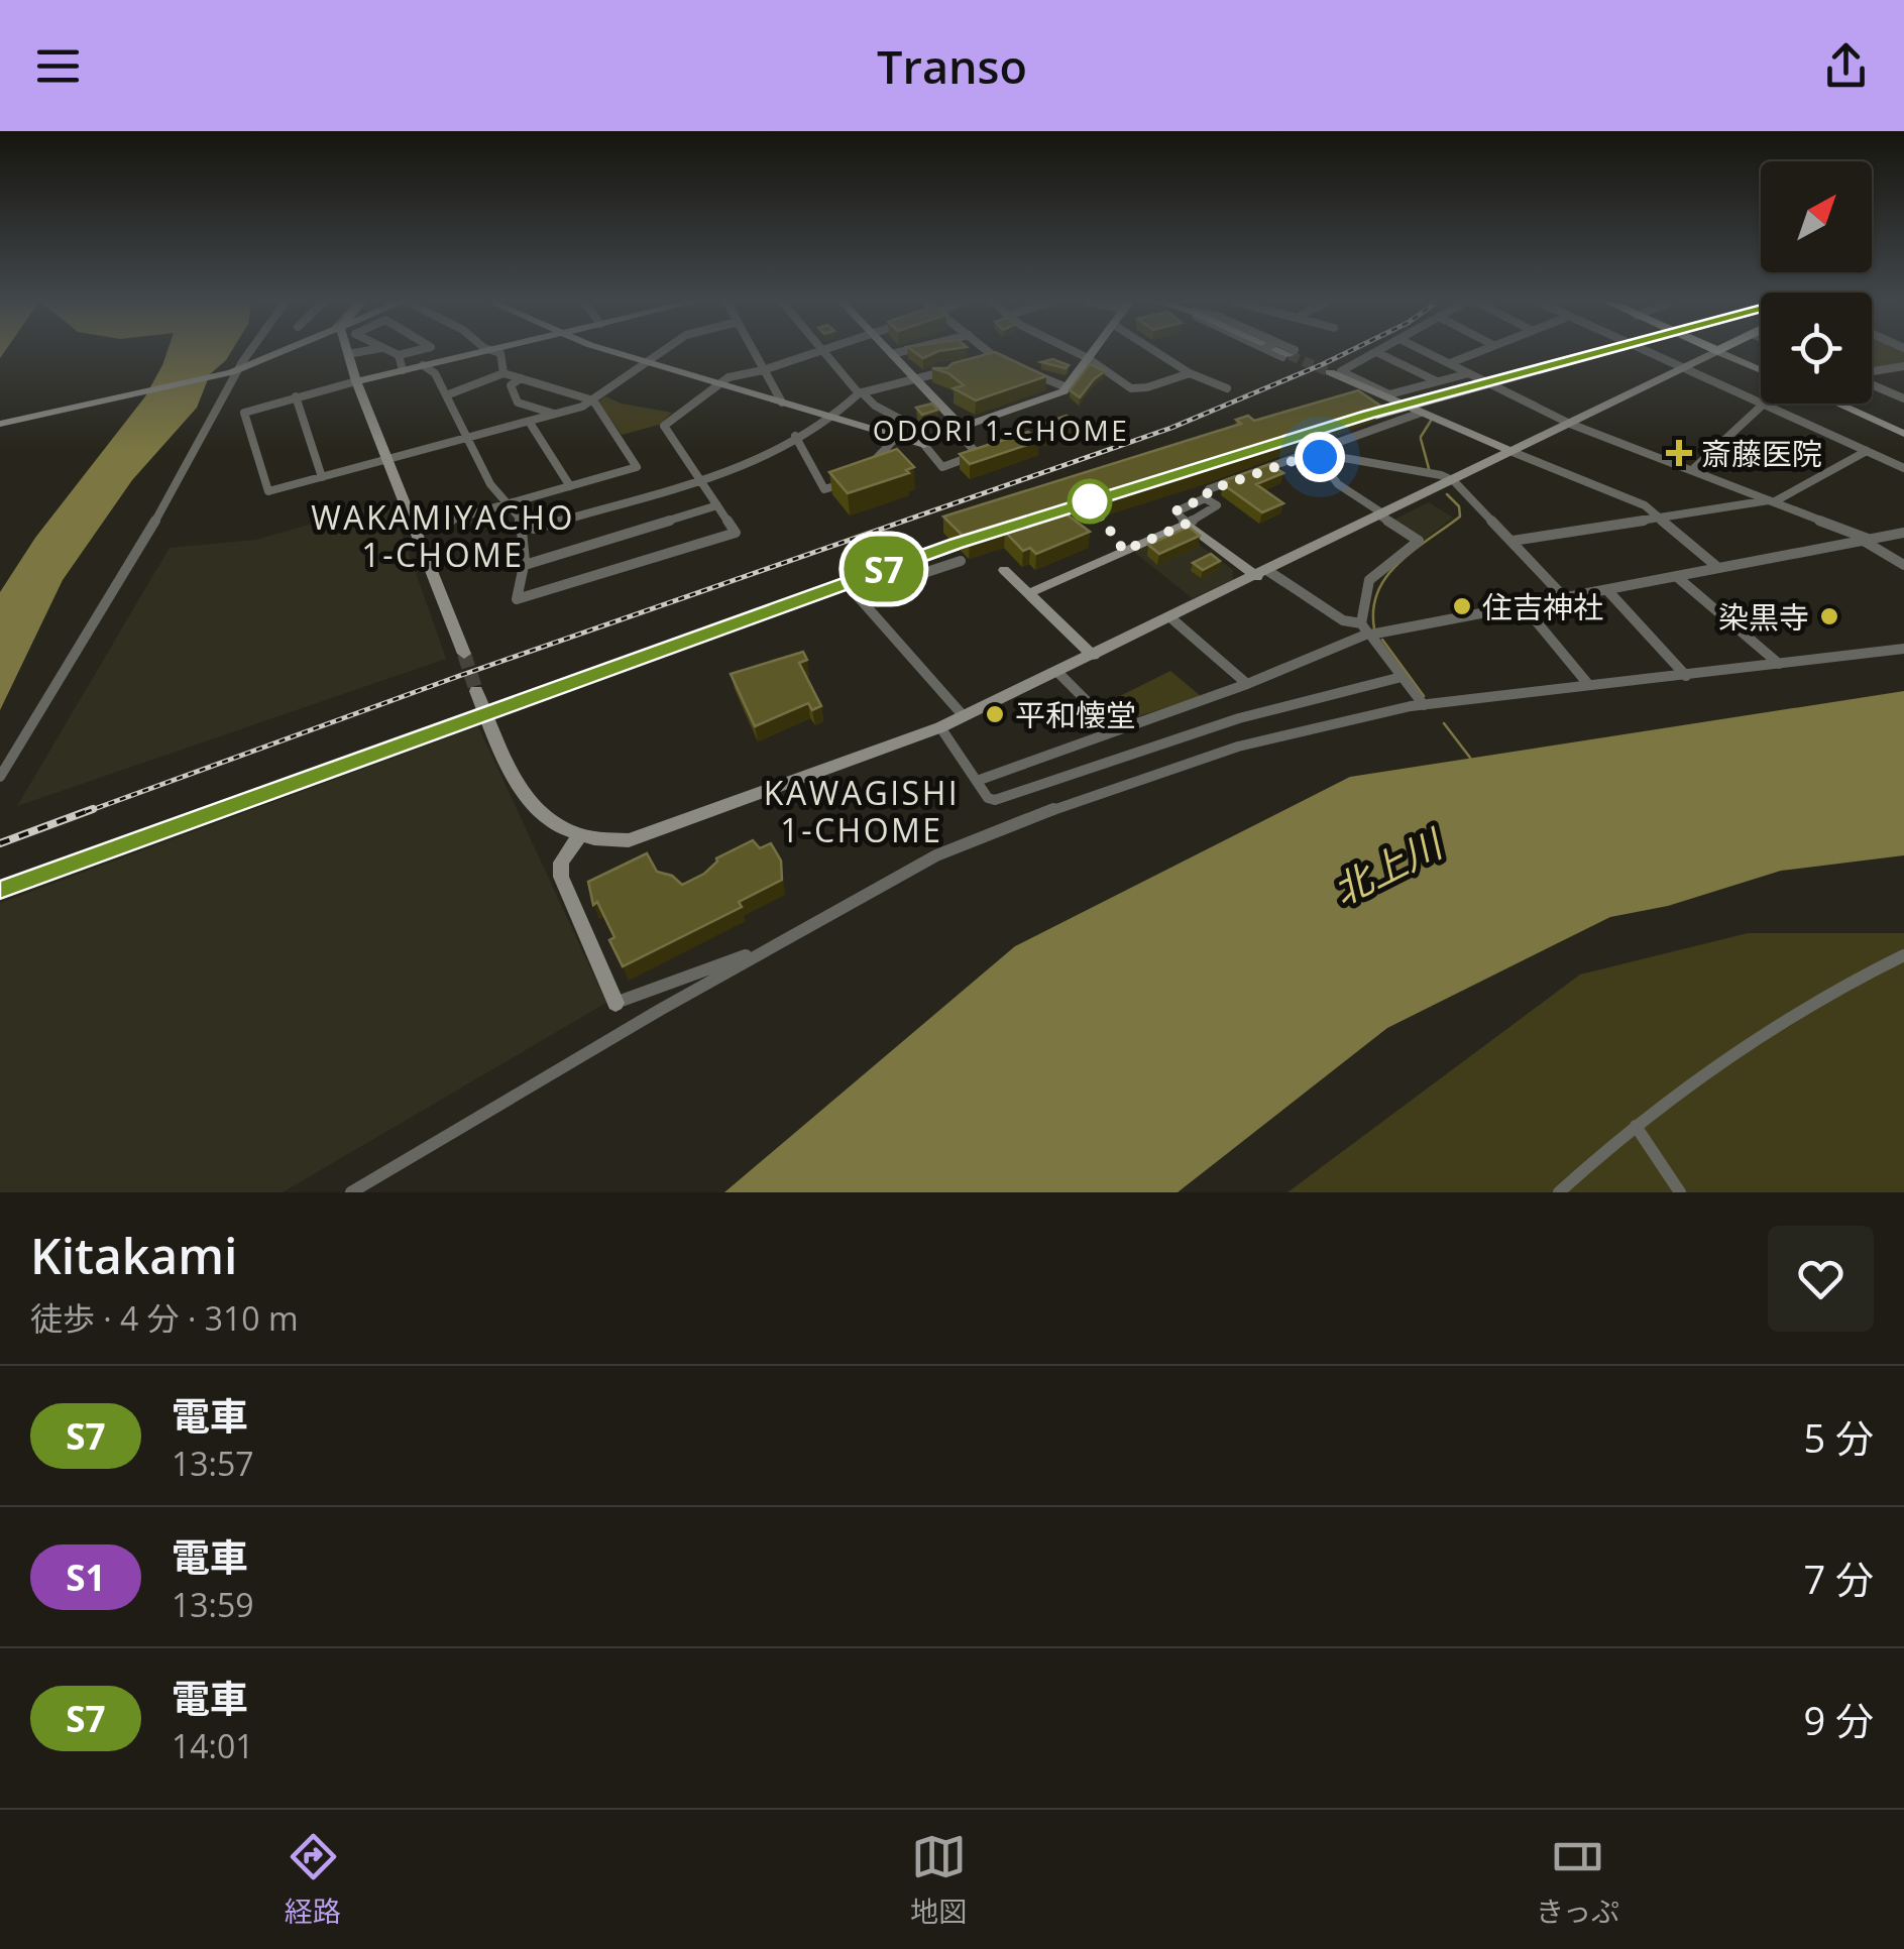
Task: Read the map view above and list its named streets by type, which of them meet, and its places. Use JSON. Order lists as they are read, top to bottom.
{
  "districts": ["ODORI 1-CHOME", "WAKAMIYACHO 1-CHOME", "KAWAGISHI 1-CHOME"],
  "water": ["北上川"],
  "places": {
    "health": ["斎藤医院"],
    "other": ["住吉神社", "染黒寺", "平和懐堂"]
  },
  "north": "top right",
  "page": {
    "header": "Transo",
    "on_map": "S7",
    "heading": ["Kitakami", "徒歩 · 4 分 · 310 m"],
    "list": [
      {
        "mark": "S7",
        "name": "電車",
        "note": "13:57",
        "value": "5 分"
      },
      {
        "mark": "S1",
        "name": "電車",
        "note": "13:59",
        "value": "7 分"
      },
      {
        "mark": "S7",
        "name": "電車",
        "note": "14:01",
        "value": "9 分"
      }
    ],
    "tabs": ["経路", "地図", "きっぷ"]
  }
}
